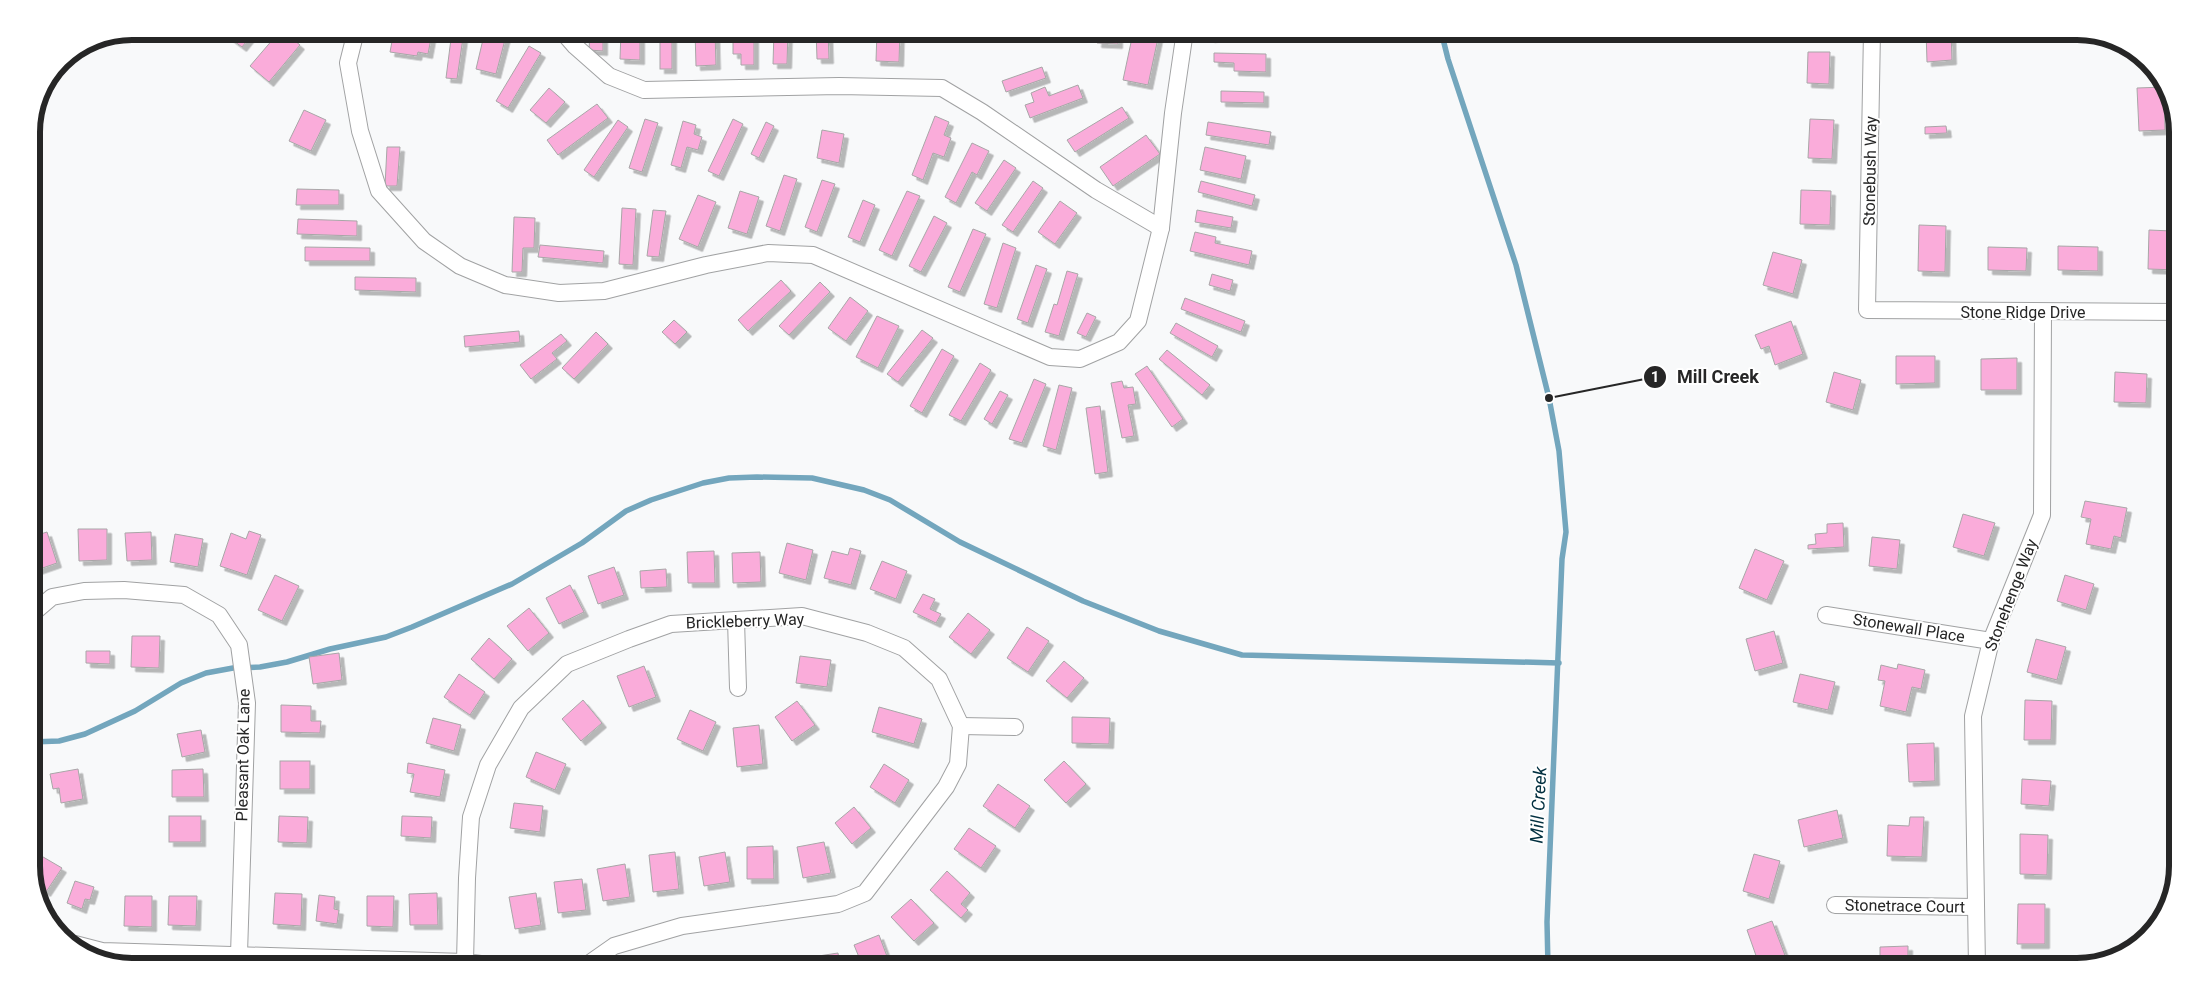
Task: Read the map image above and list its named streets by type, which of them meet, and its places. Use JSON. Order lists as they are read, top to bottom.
{
  "streets": {
    "street": [
      "Stonebush Way",
      "Stone Ridge Drive",
      "Stonehenge Way",
      "Brickleberry Way",
      "Stonewall Place",
      "Pleasant Oak Lane",
      "Stonetrace Court"
    ]
  },
  "crossings": [
    ["Stonebush Way", "Stone Ridge Drive"],
    ["Stone Ridge Drive", "Stonehenge Way"],
    ["Stonehenge Way", "Stonewall Place"],
    ["Stonehenge Way", "Stonetrace Court"]
  ],
  "water": ["Mill Creek"],
  "places": ["Mill Creek"]
}
